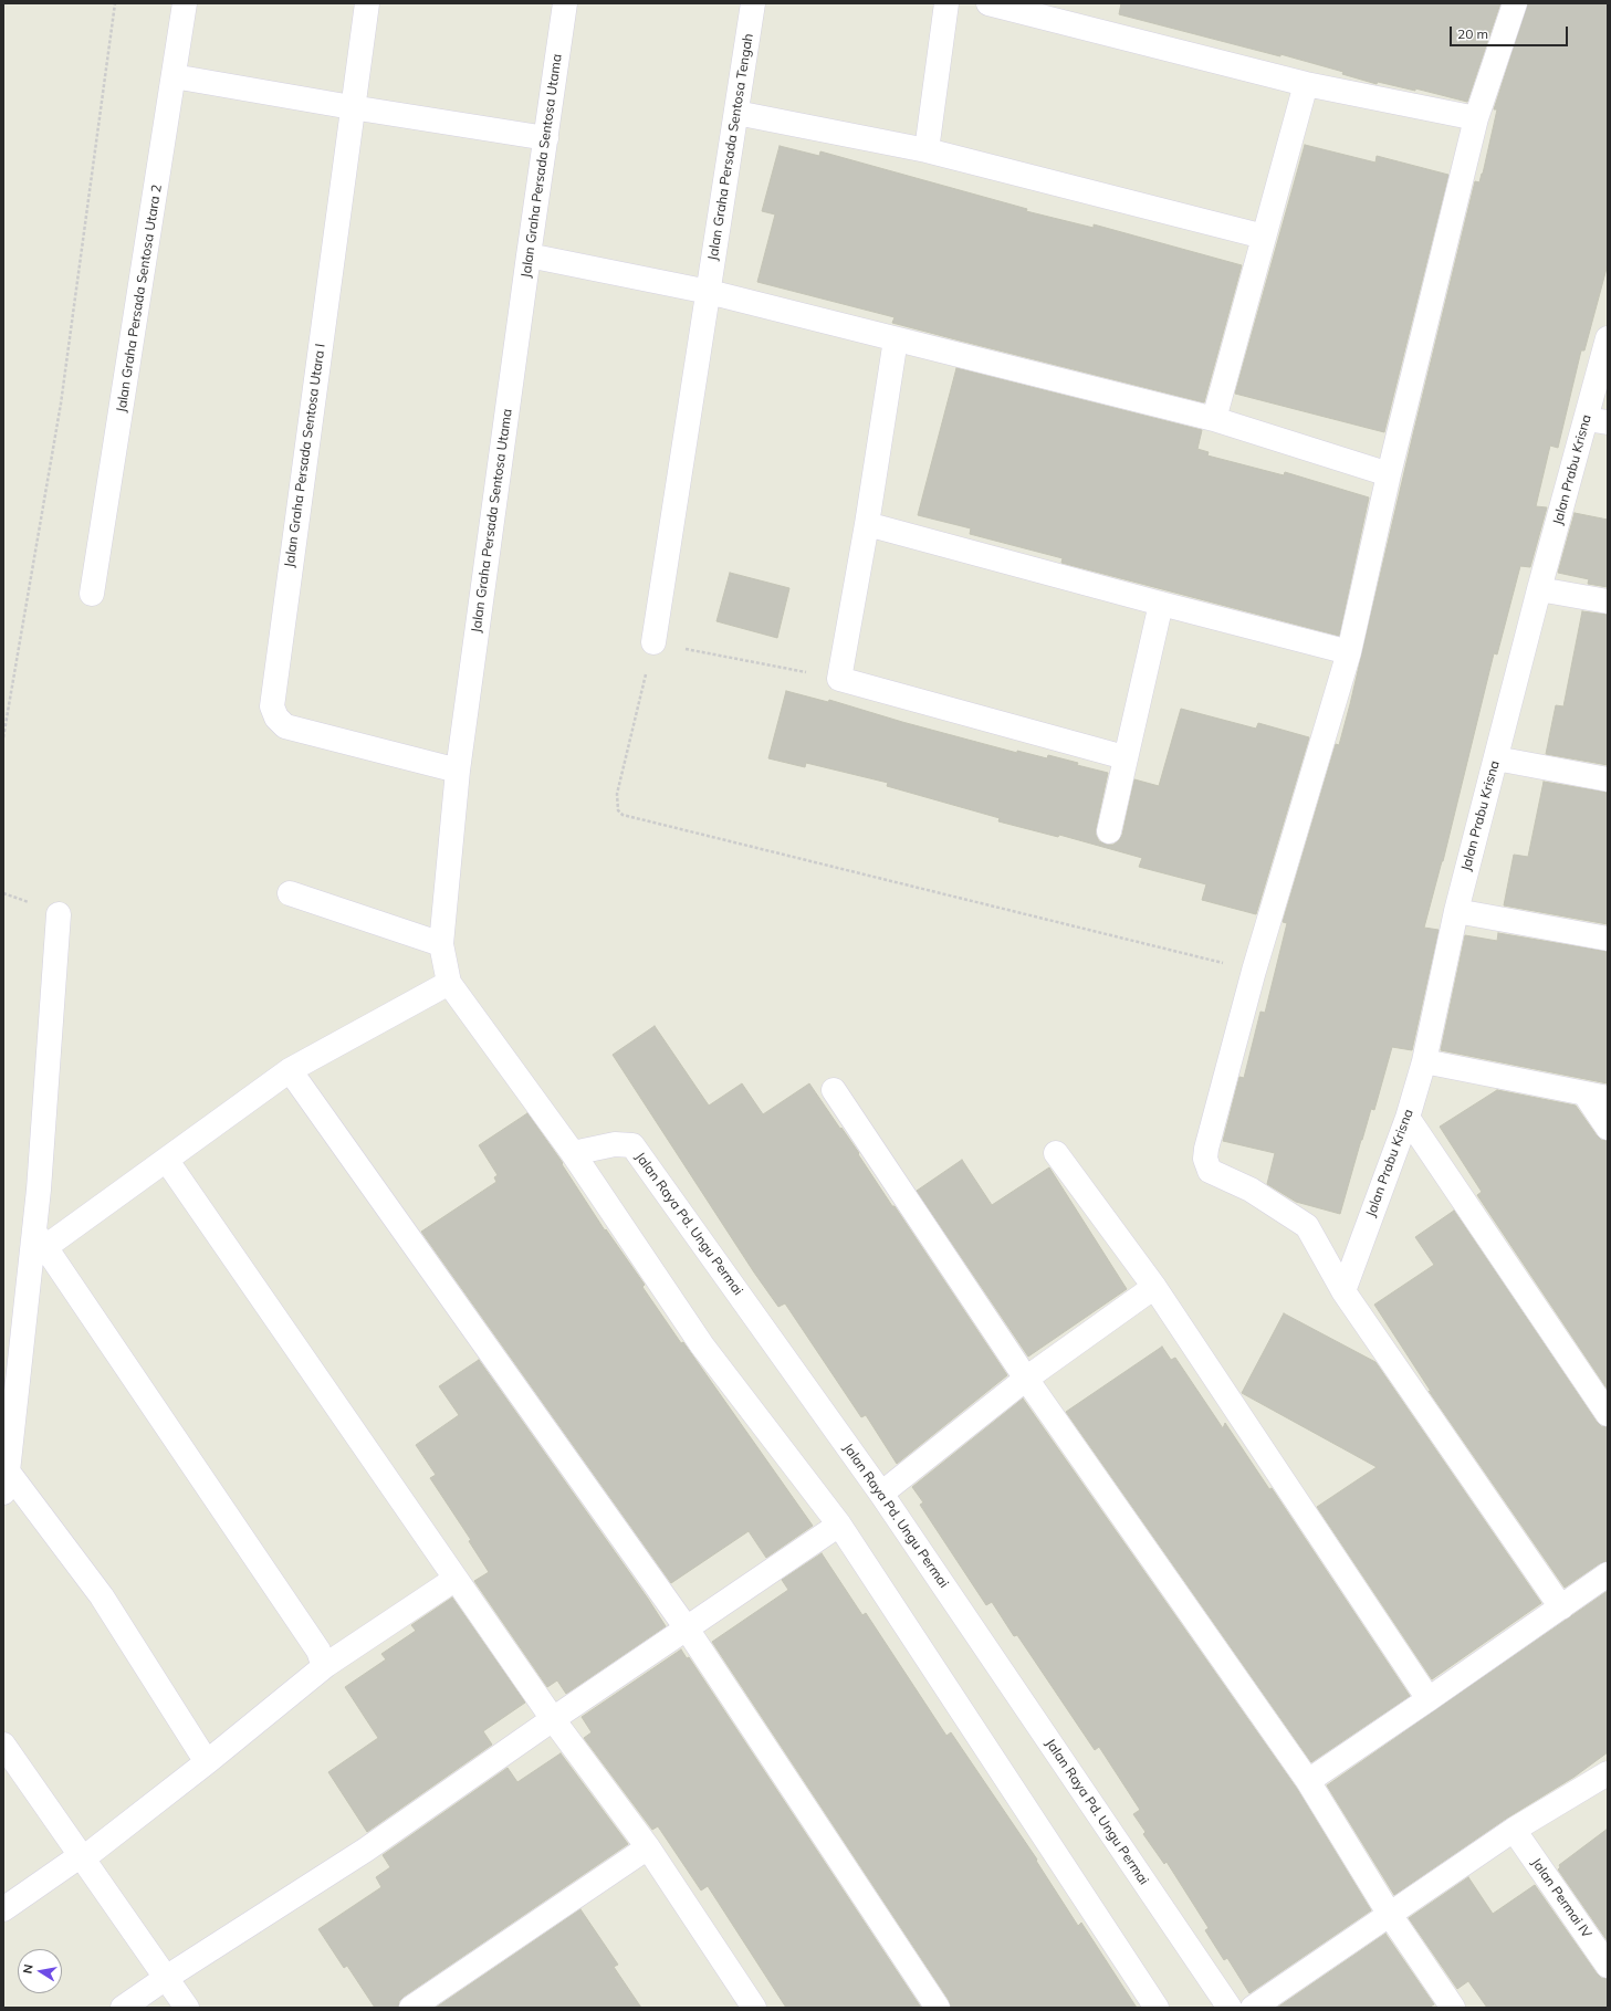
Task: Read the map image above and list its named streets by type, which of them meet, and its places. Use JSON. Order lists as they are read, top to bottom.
{
  "streets": {
    "street": [
      "Jalan Graha Persada Sentosa Tengah",
      "Jalan Graha Persada Sentosa Utama",
      "Jalan Graha Persada Sentosa Utara 2",
      "Jalan Graha Persada Sentosa Utara I",
      "Jalan Prabu Krisna",
      "Jalan Raya Pd. Ungu Permai",
      "Jalan Permai IV"
    ]
  },
  "crossings": [
    ["Jalan Graha Persada Sentosa Utama", "Jalan Graha Persada Sentosa Utara I"],
    ["Jalan Graha Persada Sentosa Utama", "Jalan Raya Pd. Ungu Permai"]
  ],
  "scale_bar": "20 m",
  "north": "left"
}
